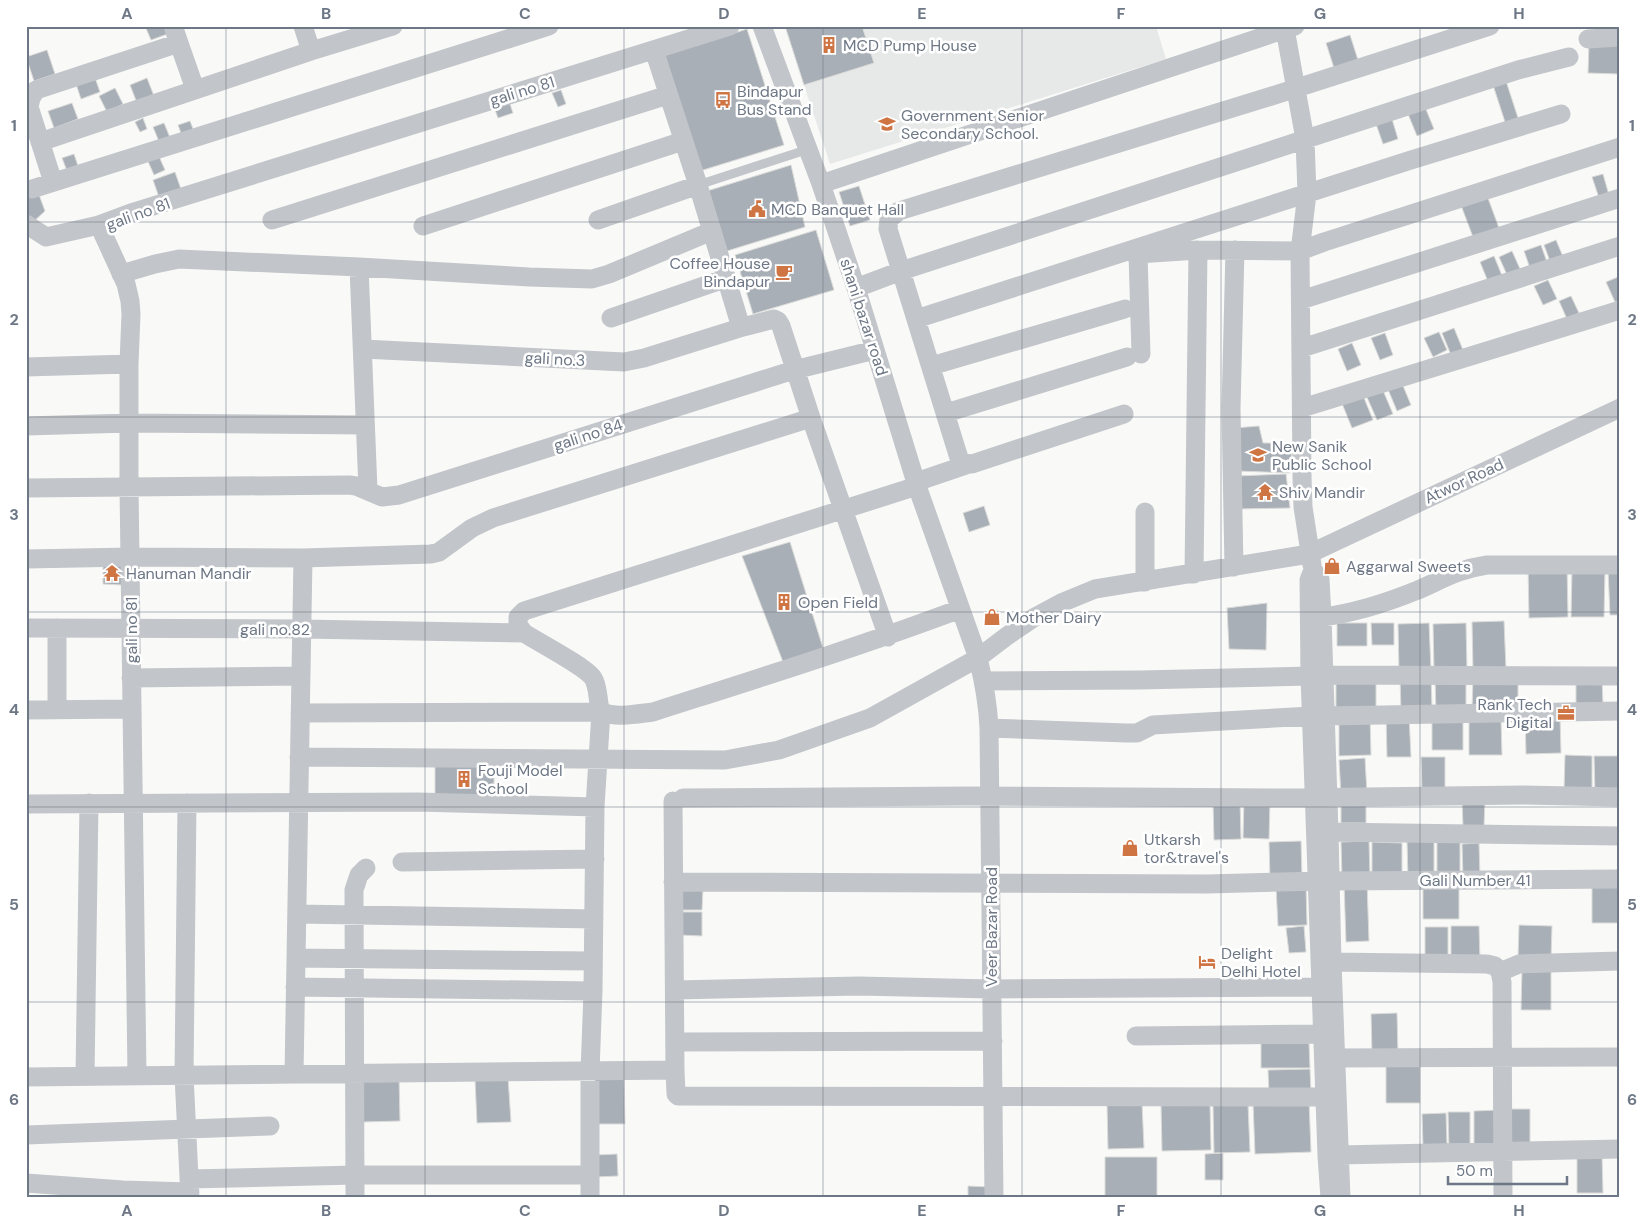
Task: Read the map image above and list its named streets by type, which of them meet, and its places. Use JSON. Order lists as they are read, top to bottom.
{
  "streets": {
    "street": [
      "gali no 81",
      "shani bazar road",
      "gali no.3",
      "gali no 84",
      "Atwor Road",
      "gali no.82",
      "Gali Number 41",
      "Veer Bazar Road"
    ]
  },
  "crossings": [
    ["gali no 81", "gali no.82"],
    ["shani bazar road", "gali no 84"],
    ["shani bazar road", "Atwor Road"],
    ["shani bazar road", "Veer Bazar Road"],
    ["gali no.3", "gali no 84"],
    ["Atwor Road", "Veer Bazar Road"],
    ["Gali Number 41", "Veer Bazar Road"]
  ],
  "places": {
    "building": ["MCD Pump House", "Open Field", "Fouji Model School"],
    "bus stop": ["Bindapur Bus Stand"],
    "school or university": ["Government Senior Secondary School.", "New Sanik Public School"],
    "public building": ["MCD Banquet Hall"],
    "cafe": ["Coffee House Bindapur"],
    "temple": ["Shiv Mandir", "Hanuman Mandir"],
    "shop": ["Aggarwal Sweets", "Mother Dairy", "Utkarsh tor&travel's"],
    "office": ["Rank Tech Digital"],
    "hotel": ["Delight Delhi Hotel"]
  },
  "scale_bar": "50 m",
  "grid": {
    "columns": [
      "A",
      "B",
      "C",
      "D",
      "E",
      "F",
      "G",
      "H"
    ],
    "rows": [
      "1",
      "2",
      "3",
      "4",
      "5",
      "6"
    ]
  }
}
